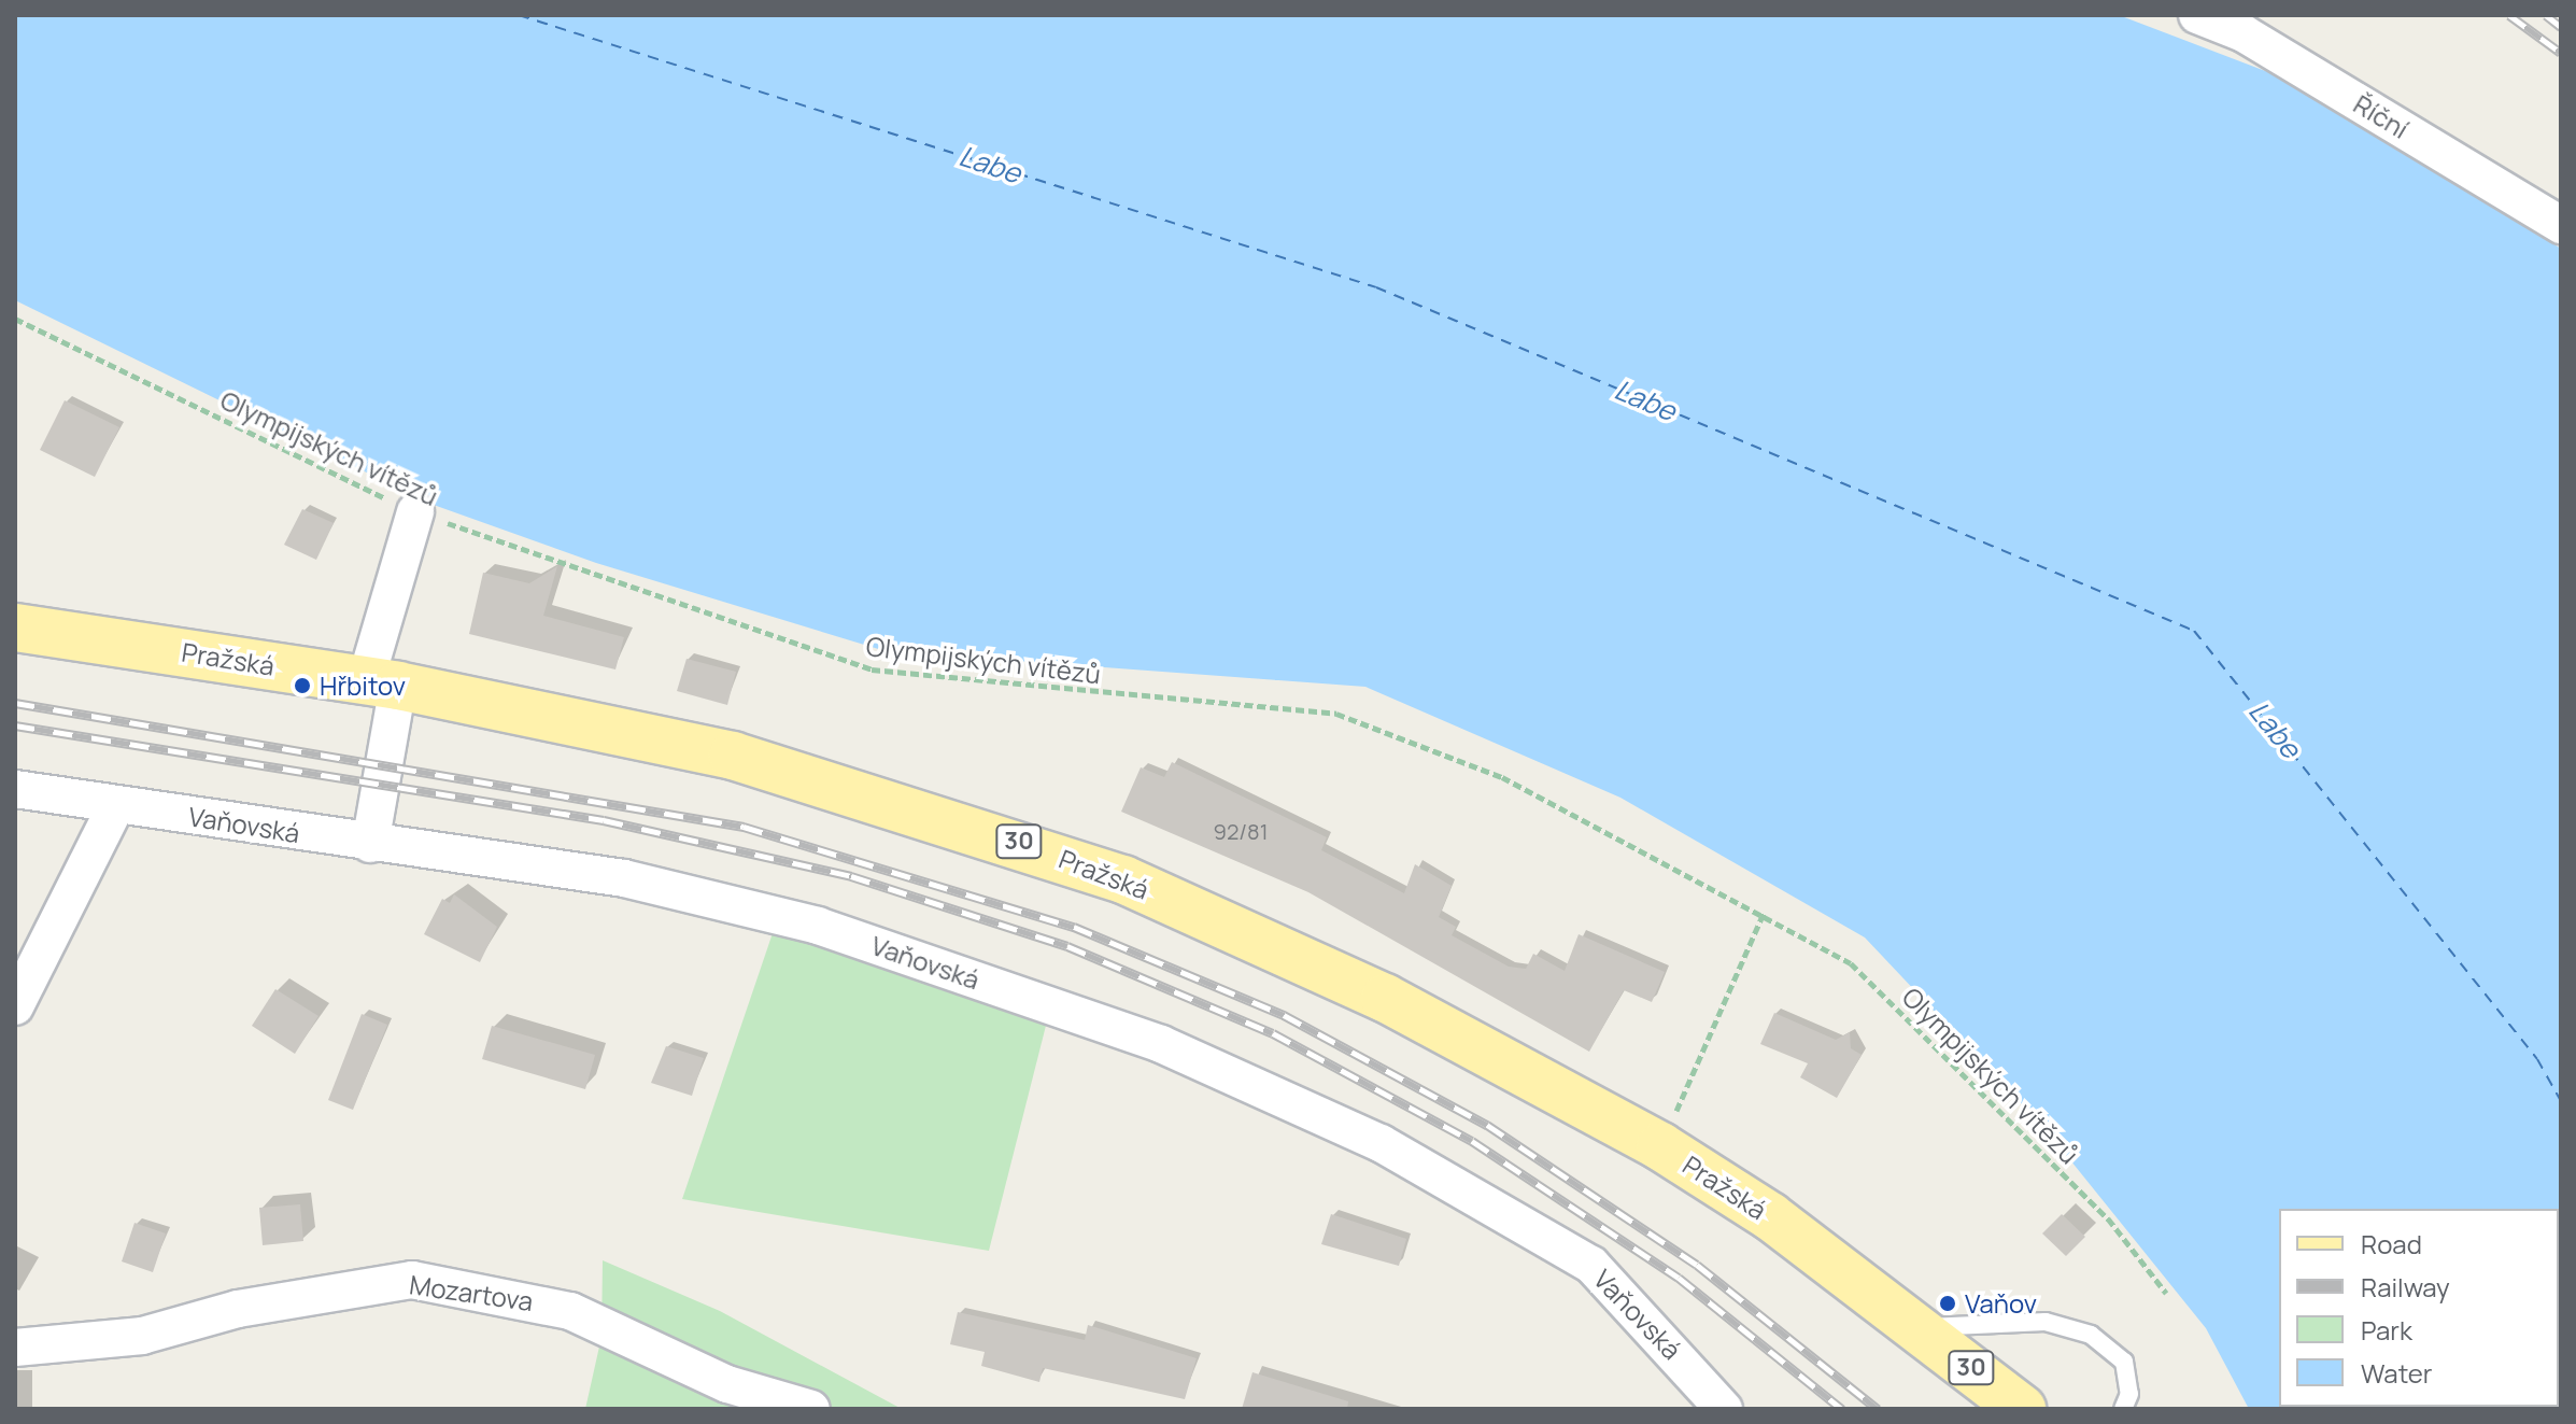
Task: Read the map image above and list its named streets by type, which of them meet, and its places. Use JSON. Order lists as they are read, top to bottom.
{
  "streets": {
    "main road": ["Pražská", "30"],
    "street": ["Říční", "Vaňovská", "Mozartova"],
    "path": ["Olympijských vítězů"]
  },
  "water": ["Labe"],
  "places": ["Hřbitov", "Vaňov"],
  "house_numbers": ["92/81"],
  "legend": [
    "Road",
    "Railway",
    "Park",
    "Water"
  ]
}
